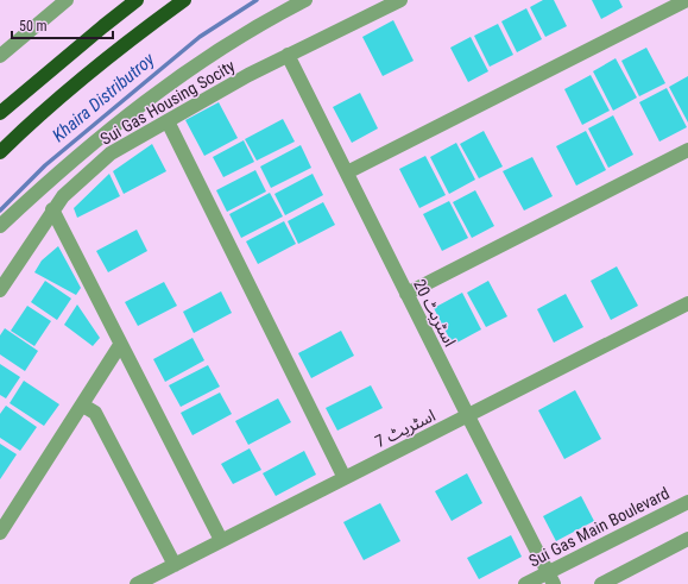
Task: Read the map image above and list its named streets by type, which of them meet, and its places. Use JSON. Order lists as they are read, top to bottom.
{
  "streets": {
    "street": [
      "Sui Gas Housing Socity",
      "اسٹریٹ 20",
      "اسٹریٹ 7",
      "Sui Gas Main Boulevard"
    ]
  },
  "crossings": [
    ["Sui Gas Housing Socity", "اسٹریٹ 20"],
    ["اسٹریٹ 20", "اسٹریٹ 7"],
    ["اسٹریٹ 20", "Sui Gas Main Boulevard"]
  ],
  "water": ["Khaira Distributroy"],
  "scale_bar": "50 m"
}
